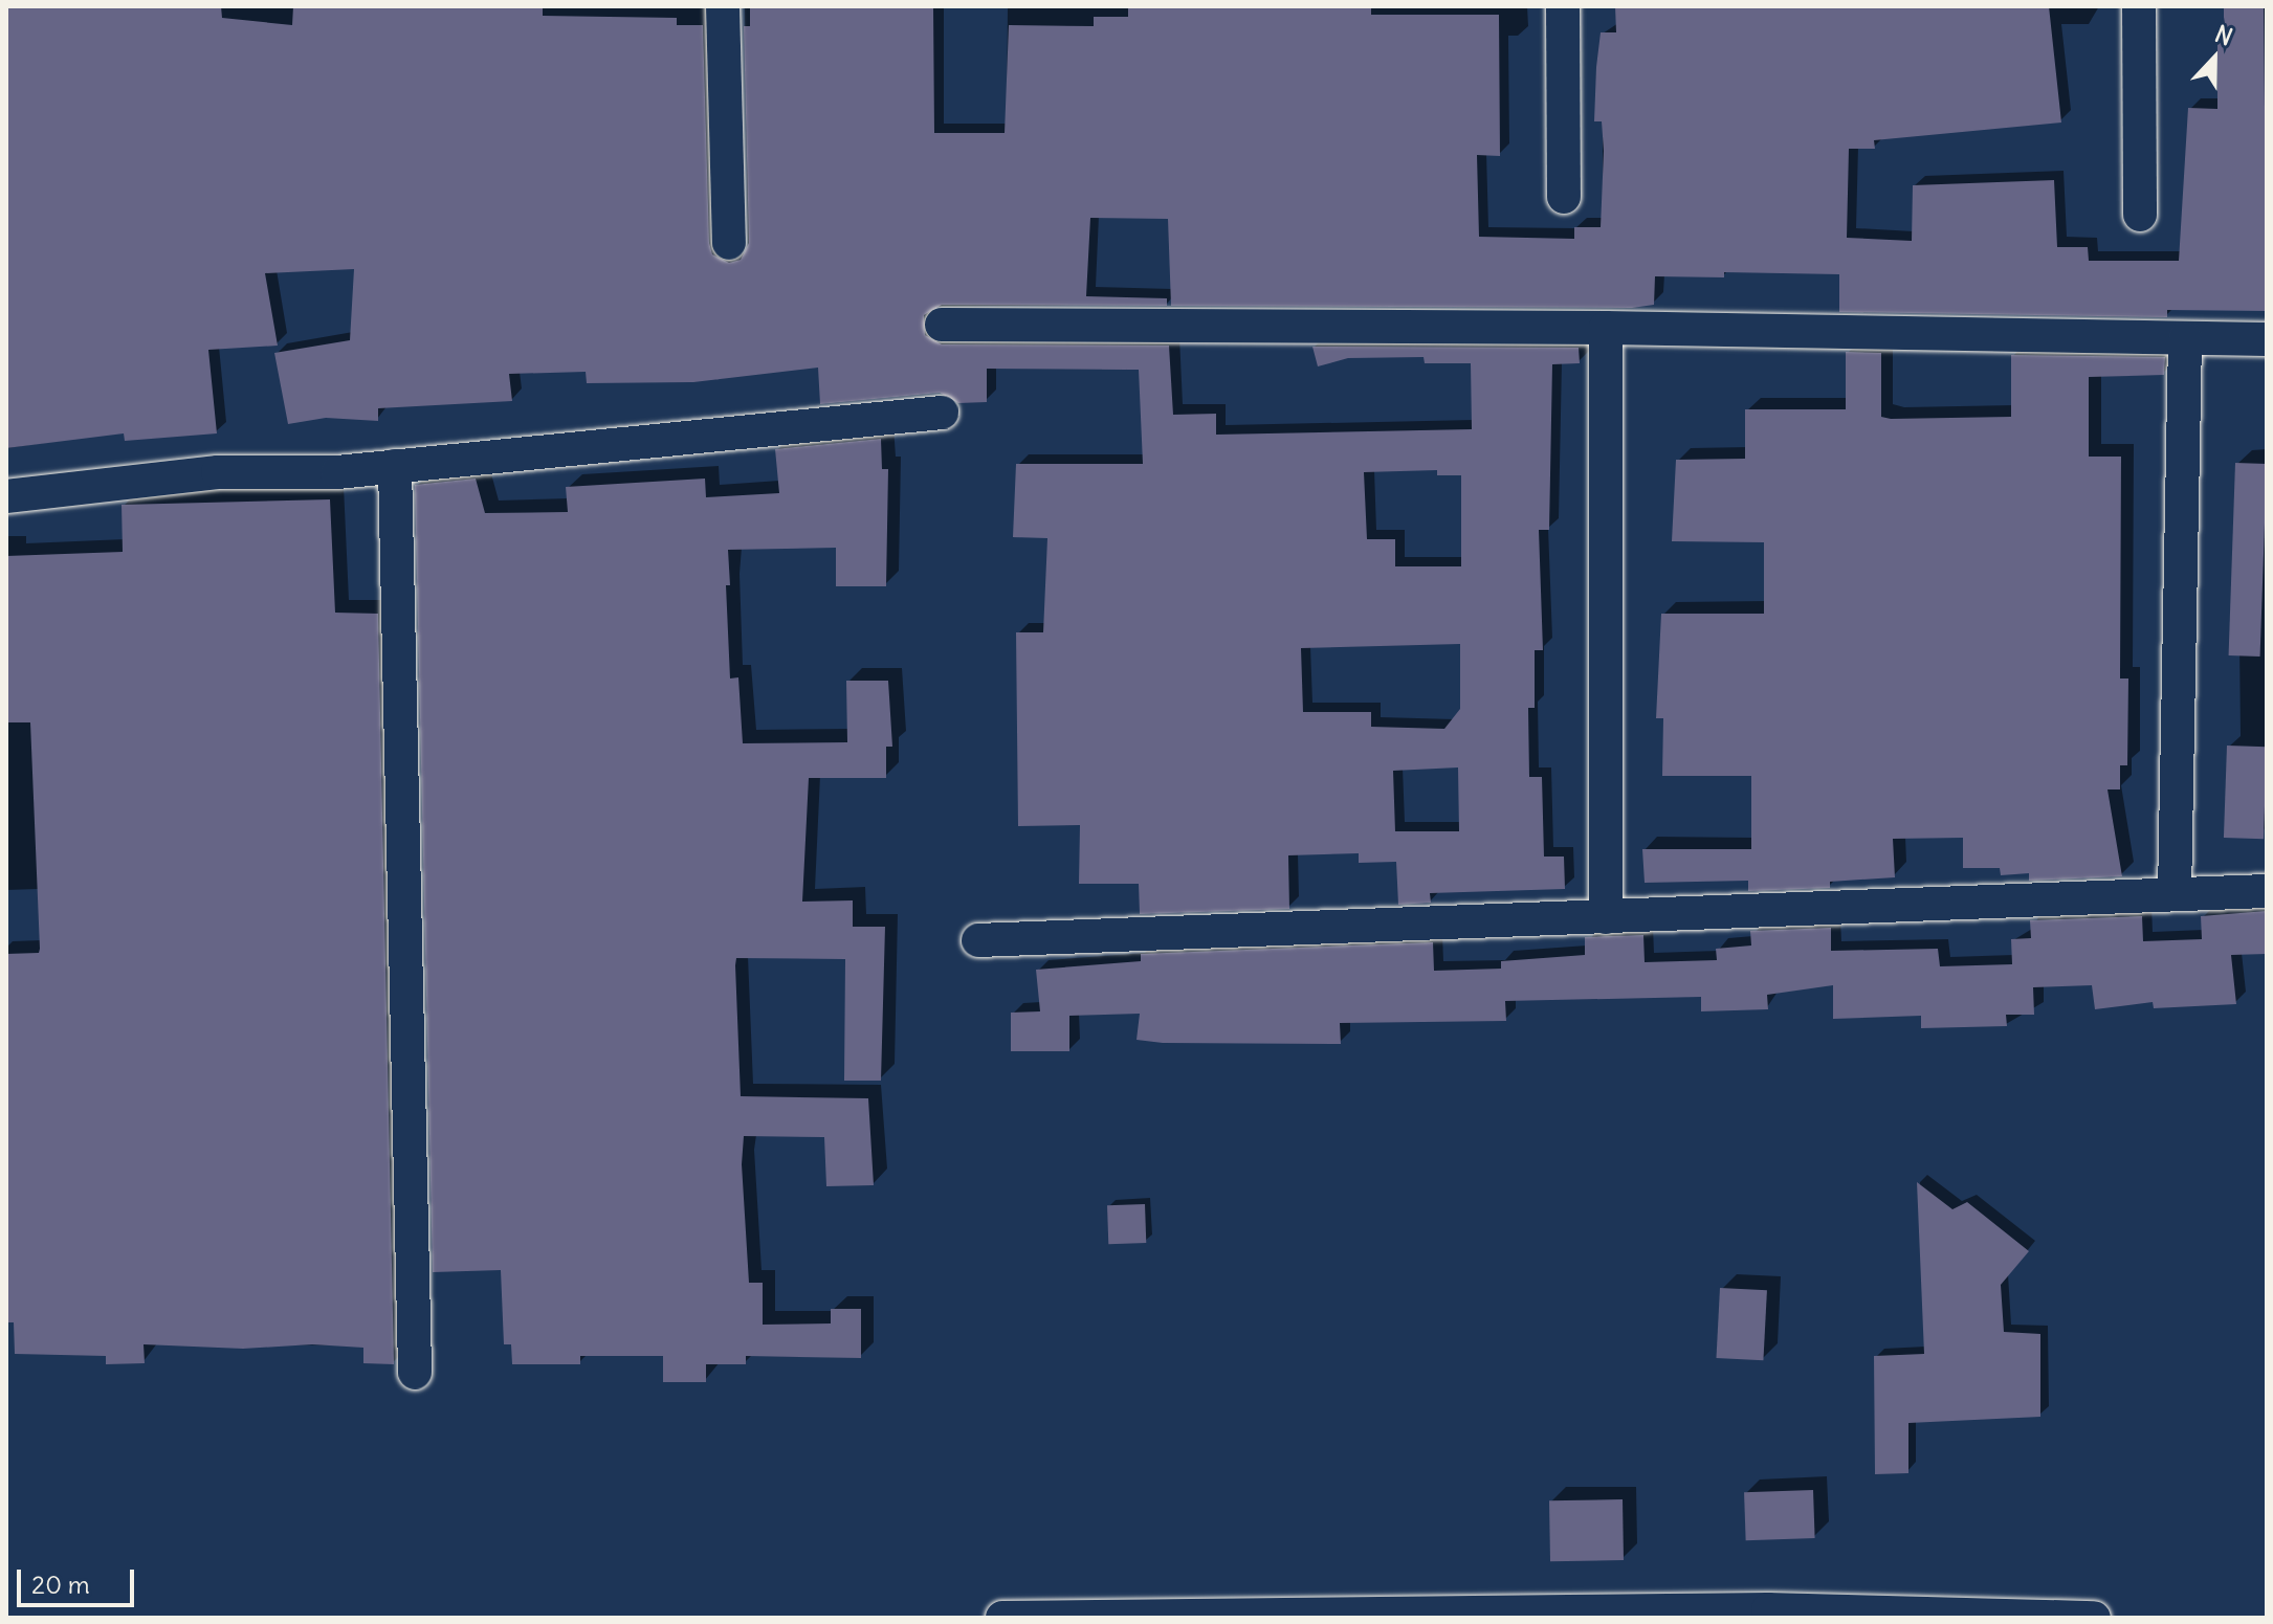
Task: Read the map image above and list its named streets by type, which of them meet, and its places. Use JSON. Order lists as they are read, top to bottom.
{
  "scale_bar": "20 m",
  "north": "top"
}
